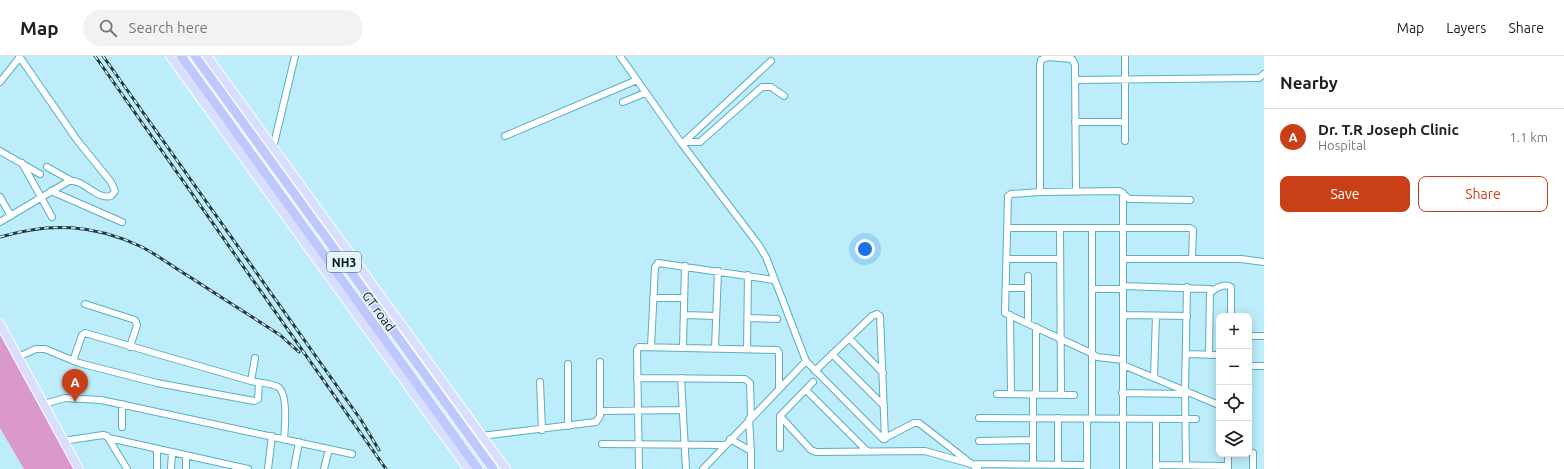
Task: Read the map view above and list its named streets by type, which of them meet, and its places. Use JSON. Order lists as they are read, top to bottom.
{
  "streets": {
    "highway": ["NH3", "GT road"]
  },
  "page": {
    "header": "Map",
    "search": "Search here",
    "nav": ["Map", "Layers", "Share"],
    "heading": "Nearby",
    "list": [
      {
        "mark": "A",
        "name": "Dr. T.R Joseph Clinic",
        "note": "Hospital",
        "value": "1.1 km"
      }
    ],
    "buttons": ["Save", "Share"],
    "map_buttons": ["+", "−"],
    "pins": "A"
  }
}
